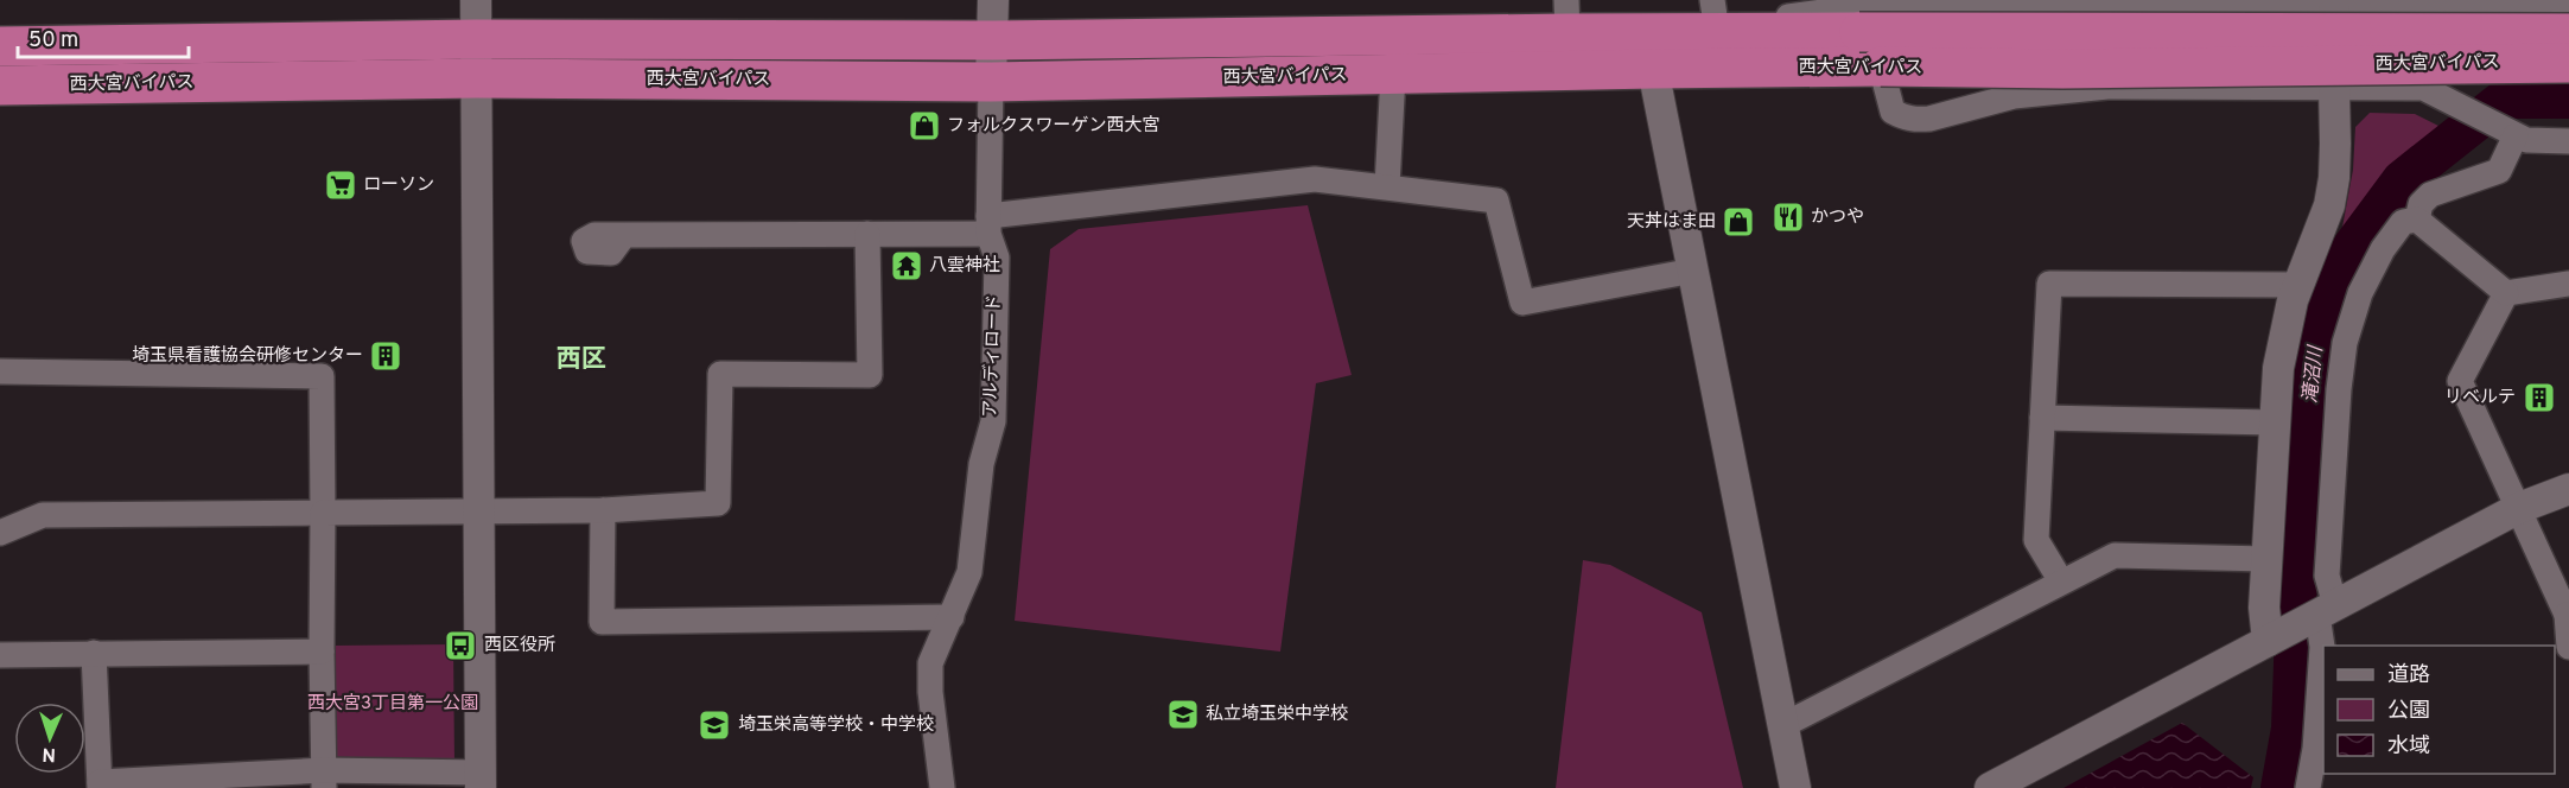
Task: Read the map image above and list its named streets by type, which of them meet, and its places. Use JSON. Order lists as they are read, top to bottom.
{
  "streets": {
    "highway": ["西大宮バイパス"],
    "street": ["アルディロード"]
  },
  "crossings": [
    ["西大宮バイパス", "アルディロード"]
  ],
  "districts": ["西区"],
  "water": ["滝沼川"],
  "parks": ["西大宮3丁目第一公園"],
  "places": {
    "shop": ["フォルクスワーゲン西大宮", "天丼はま田"],
    "supermarket": ["ローソン"],
    "restaurant": ["かつや"],
    "temple": ["八雲神社"],
    "building": ["埼玉県看護協会研修センター", "リベルテ"],
    "bus stop": ["西区役所"],
    "school or university": ["私立埼玉栄中学校", "埼玉栄高等学校・中学校"]
  },
  "legend": ["道路", "公園", "水域"],
  "scale_bar": "50 m",
  "north": "bottom"
}
